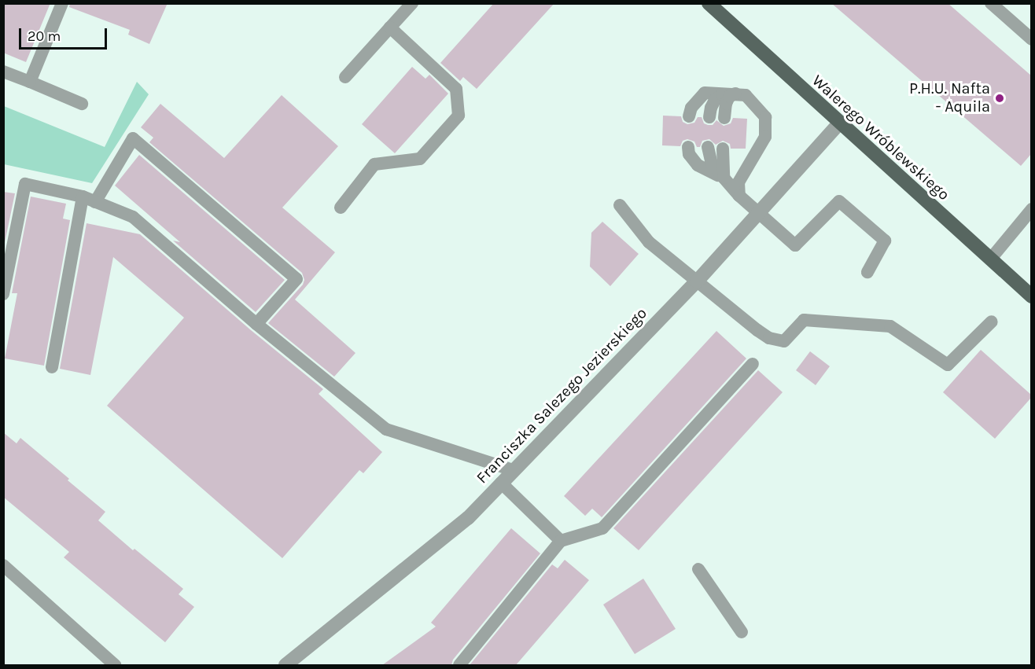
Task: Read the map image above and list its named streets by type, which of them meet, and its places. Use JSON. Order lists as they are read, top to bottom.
{
  "streets": {
    "main road": ["Walerego Wróblewskiego"],
    "street": ["Franciszka Salezego Jezierskiego"]
  },
  "crossings": [
    ["Walerego Wróblewskiego", "Franciszka Salezego Jezierskiego"]
  ],
  "places": ["P.H.U. Nafta - Aquila"],
  "scale_bar": "20 m"
}
